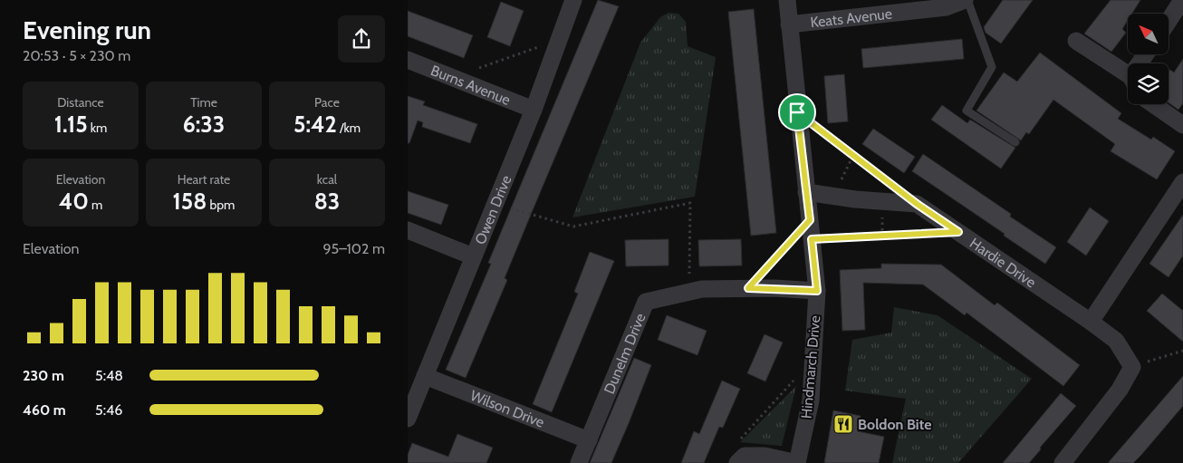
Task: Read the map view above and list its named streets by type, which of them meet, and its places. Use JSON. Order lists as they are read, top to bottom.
{
  "streets": {
    "street": [
      "Keats Avenue",
      "Burns Avenue",
      "Owen Drive",
      "Hardie Drive",
      "Dunelm Drive",
      "Hindmarch Drive",
      "Wilson Drive"
    ]
  },
  "crossings": [
    ["Keats Avenue", "Hindmarch Drive"],
    ["Burns Avenue", "Owen Drive"],
    ["Owen Drive", "Wilson Drive"],
    ["Hardie Drive", "Hindmarch Drive"],
    ["Dunelm Drive", "Hindmarch Drive"],
    ["Dunelm Drive", "Wilson Drive"]
  ],
  "places": {
    "restaurant": ["Boldon Bite"]
  },
  "north": "top left",
  "page": {
    "heading": ["Evening run", "20:53 · 5 × 230 m"],
    "stats": [
      ["Distance", "1.15 km"],
      ["Time", "6:33"],
      ["Pace", "5:42 /km"],
      ["Elevation", "40 m"],
      ["Heart rate", "158 bpm"],
      ["kcal", "83"]
    ],
    "chart": ["Elevation", "95–102 m"],
    "list": [
      {
        "name": "230 m",
        "note": "5:48"
      },
      {
        "name": "460 m",
        "note": "5:46"
      }
    ]
  }
}
